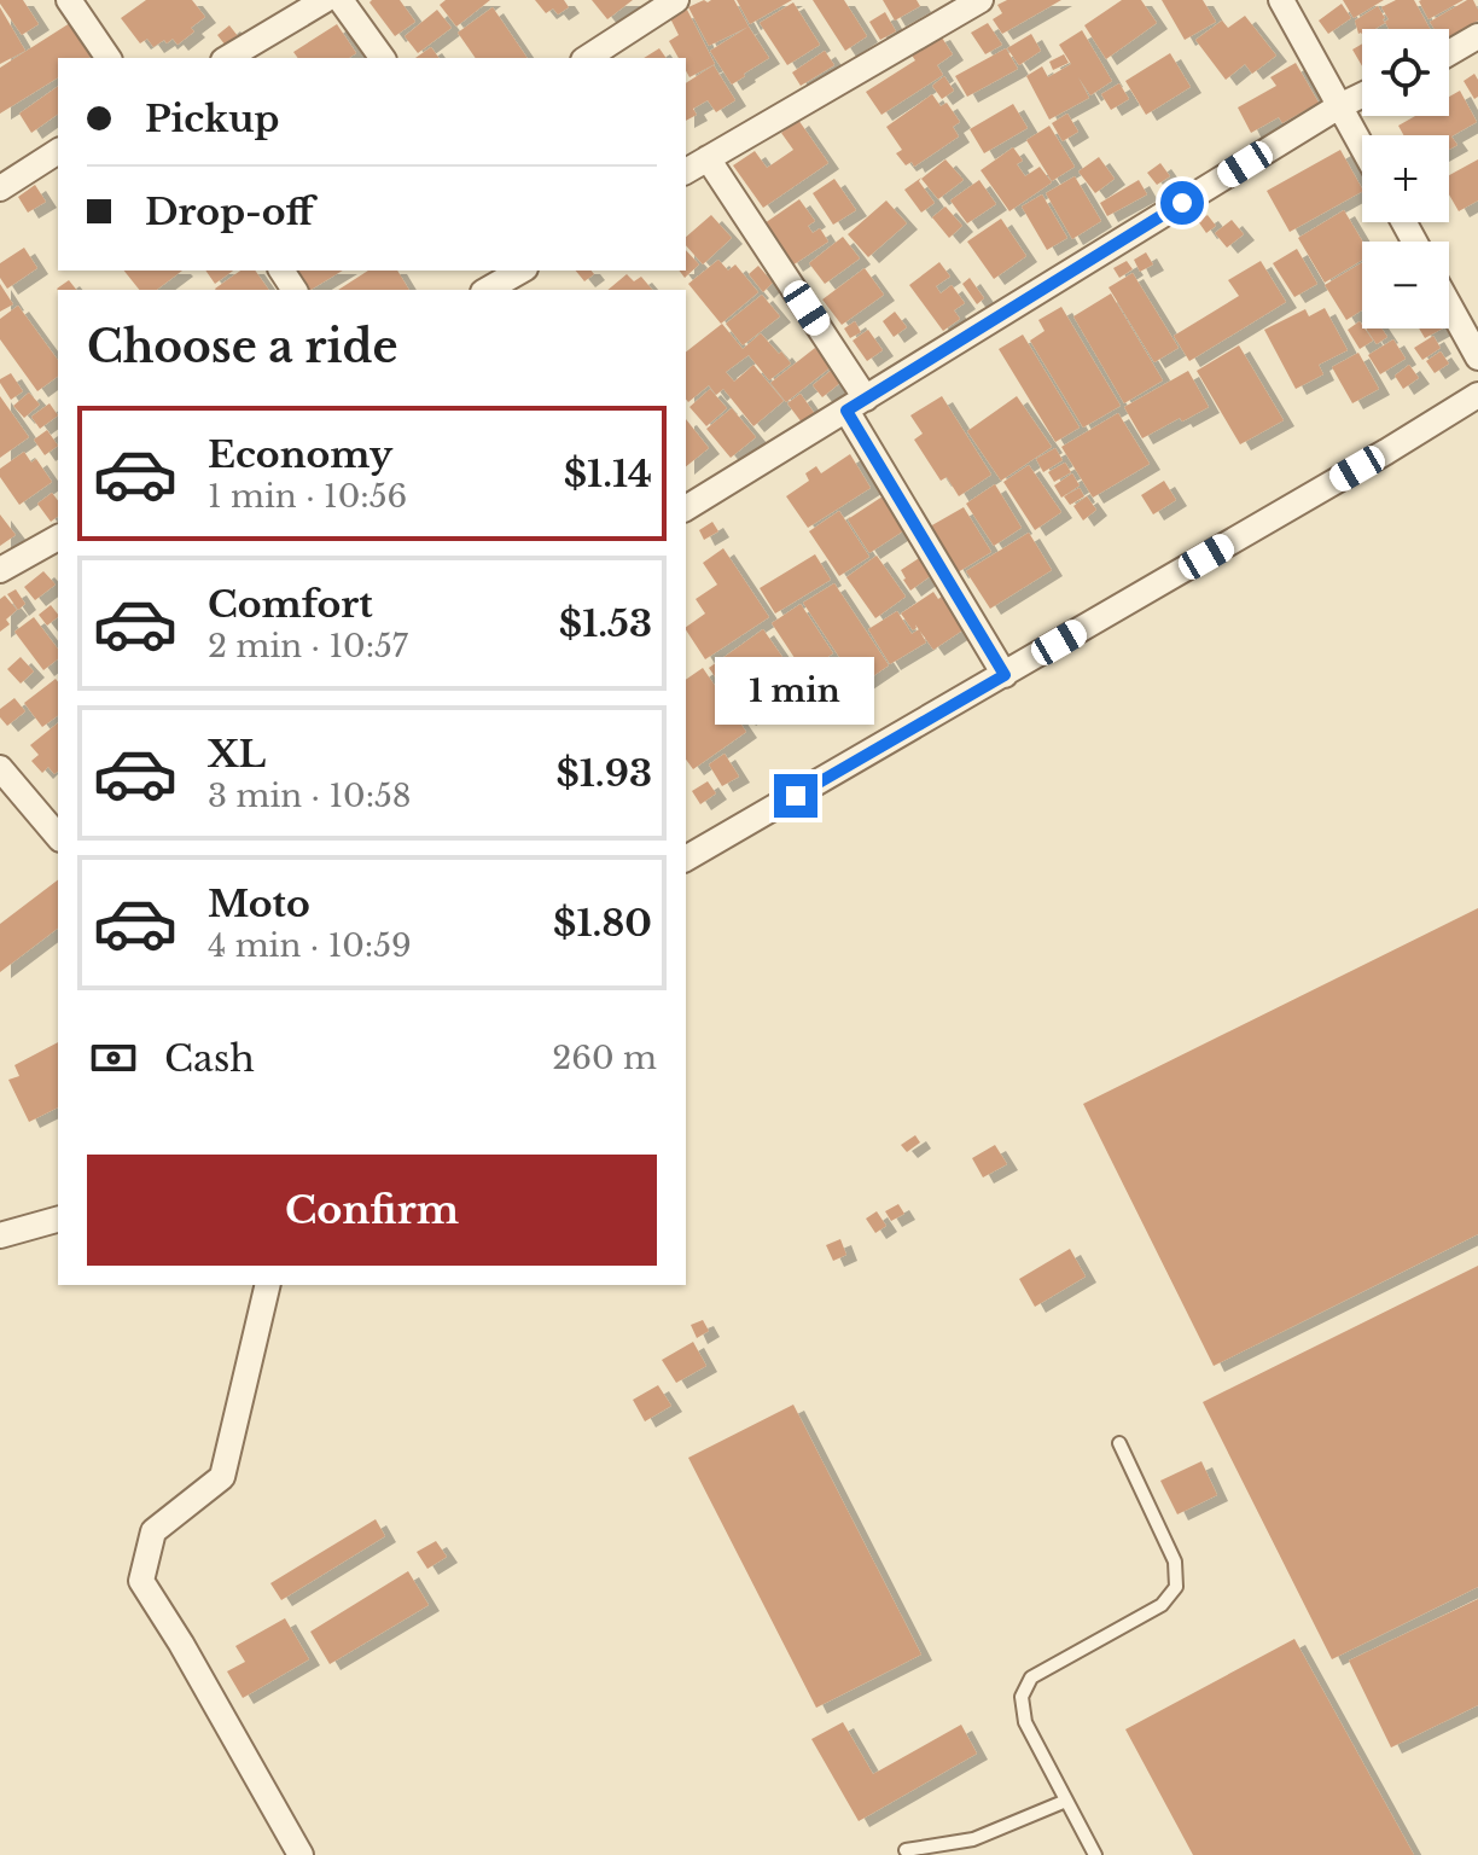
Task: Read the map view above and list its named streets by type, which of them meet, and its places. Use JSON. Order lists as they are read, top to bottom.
{
  "page": {
    "map_buttons": ["+", "−"],
    "banner": ["Pickup", "Drop-off"],
    "heading": "Choose a ride",
    "list": [
      {
        "name": "Economy",
        "note": "1 min · 10:56",
        "value": "$1.14"
      },
      {
        "name": "Comfort",
        "note": "2 min · 10:57",
        "value": "$1.53"
      },
      {
        "name": "XL",
        "note": "3 min · 10:58",
        "value": "$1.93"
      },
      {
        "name": "Moto",
        "note": "4 min · 10:59",
        "value": "$1.80"
      }
    ],
    "bubble": "1 min",
    "pay": ["Cash", "260 m"],
    "buttons": "Confirm"
  }
}
